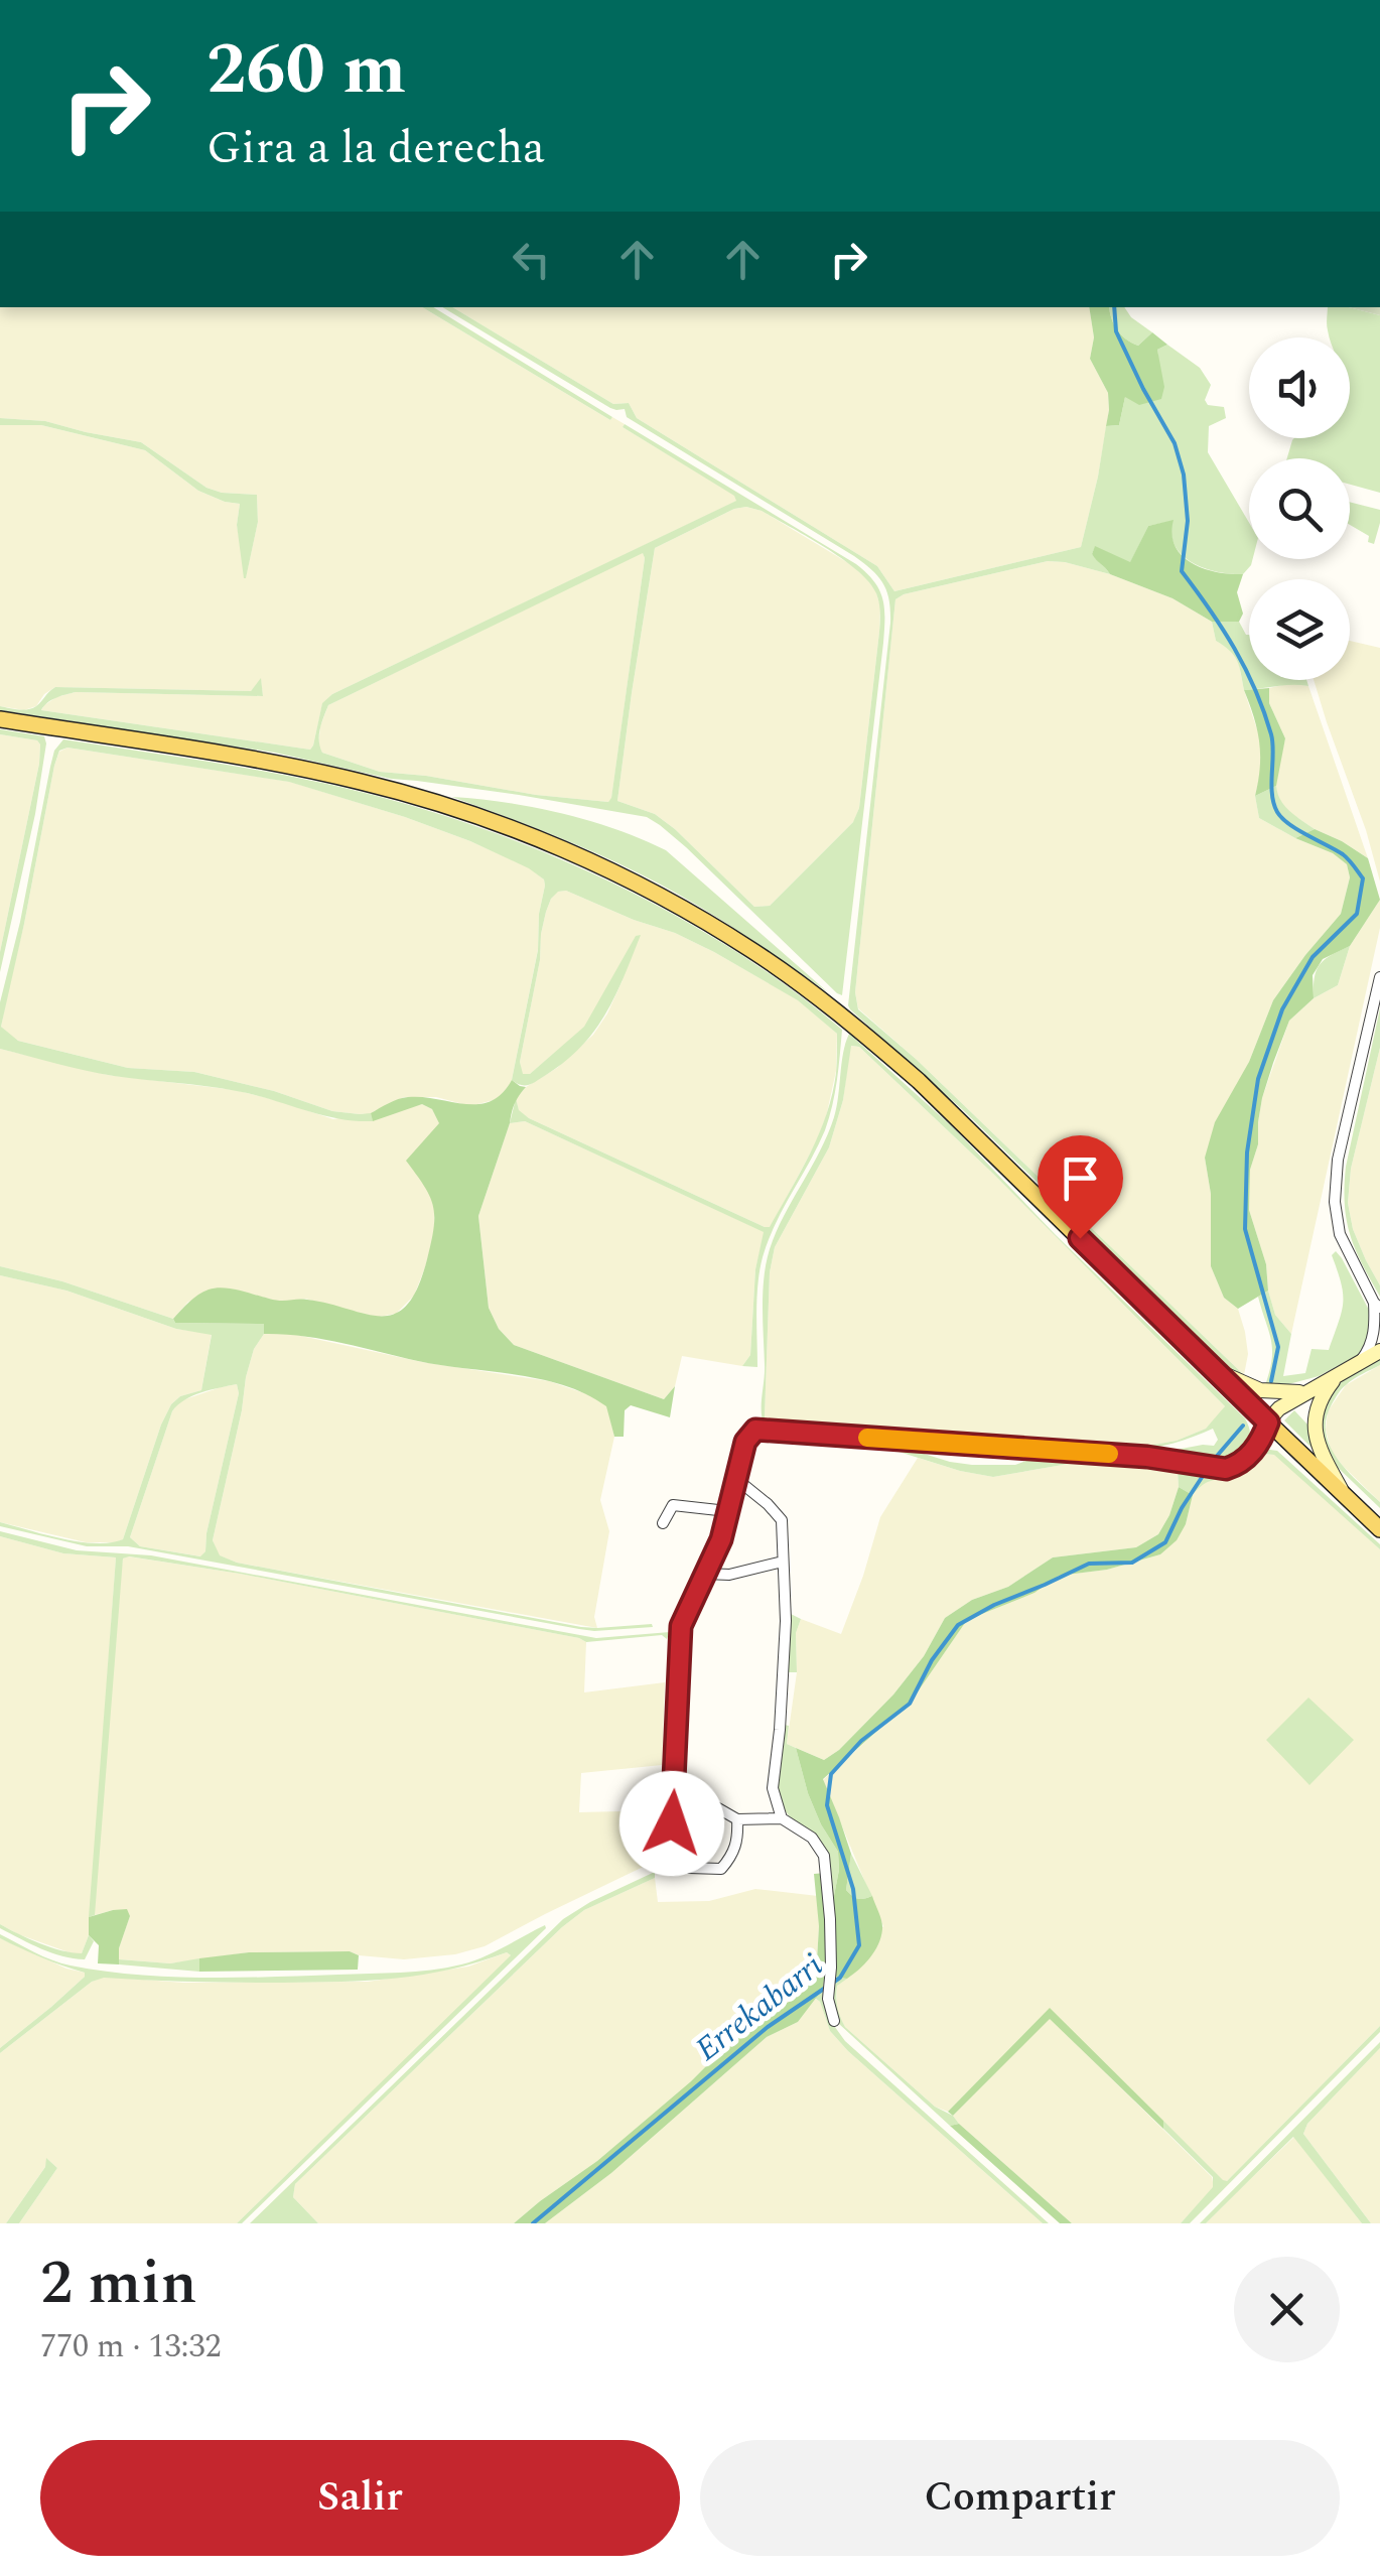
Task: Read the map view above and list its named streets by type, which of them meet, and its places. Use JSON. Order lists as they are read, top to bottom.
{
  "water": ["Errekabarri"],
  "page": {
    "turn": ["260 m", "Gira a la derecha"],
    "heading": ["2 min", "770 m · 13:32"],
    "buttons": ["Salir", "Compartir"]
  }
}
